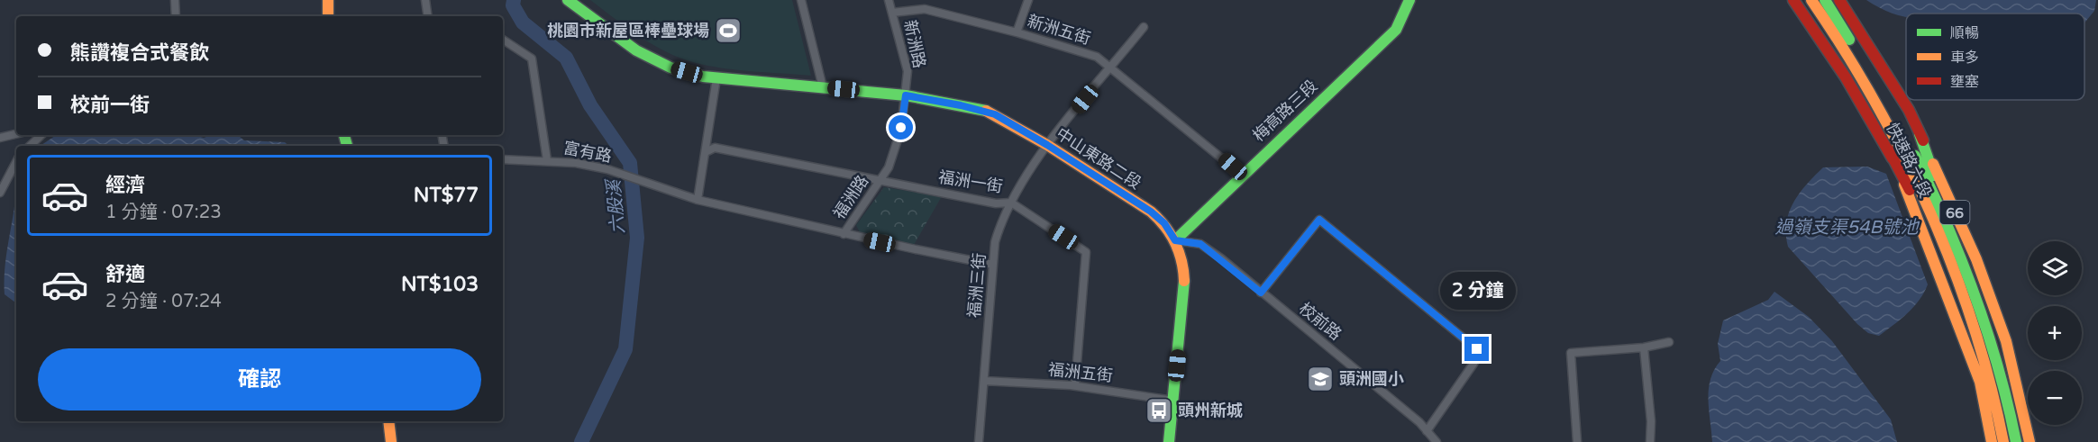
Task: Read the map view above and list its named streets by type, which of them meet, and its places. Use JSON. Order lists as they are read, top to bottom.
{
  "streets": {
    "main road": [
      "梅高路三段",
      "中山東路二段",
      "快速路六段",
      "66"
    ],
    "street": [
      "新洲五街",
      "新洲路",
      "富有路",
      "福洲一街",
      "福洲路",
      "福洲三街",
      "校前路",
      "福洲五街"
    ]
  },
  "crossings": [
    ["新洲五街", "新洲路"],
    ["新洲五街", "梅高路三段"],
    ["新洲五街", "福洲三街"],
    ["新洲路", "中山東路二段"],
    ["新洲路", "福洲路"],
    ["梅高路三段", "中山東路二段"],
    ["梅高路三段", "校前路"],
    ["富有路", "福洲路"],
    ["中山東路二段", "福洲路"],
    ["中山東路二段", "福洲三街"],
    ["中山東路二段", "校前路"],
    ["中山東路二段", "福洲五街"],
    ["福洲一街", "福洲路"],
    ["福洲一街", "福洲三街"],
    ["福洲一街", "福洲五街"],
    ["福洲三街", "福洲五街"]
  ],
  "water": ["六股溪", "過嶺支渠54B號池"],
  "places": {
    "sports": ["桃園市新屋區棒壘球場"],
    "school or university": ["頭洲國小"],
    "bus stop": ["頭州新城"]
  },
  "legend": ["順暢", "車多", "壅塞"],
  "page": {
    "banner": ["熊讚複合式餐飲", "校前一街"],
    "list": [
      {
        "name": "經濟",
        "note": "1 分鐘 · 07:23",
        "value": "NT$77"
      },
      {
        "name": "舒適",
        "note": "2 分鐘 · 07:24",
        "value": "NT$103"
      }
    ],
    "map_buttons": ["+", "−"],
    "bubble": "2 分鐘",
    "buttons": "確認"
  }
}
